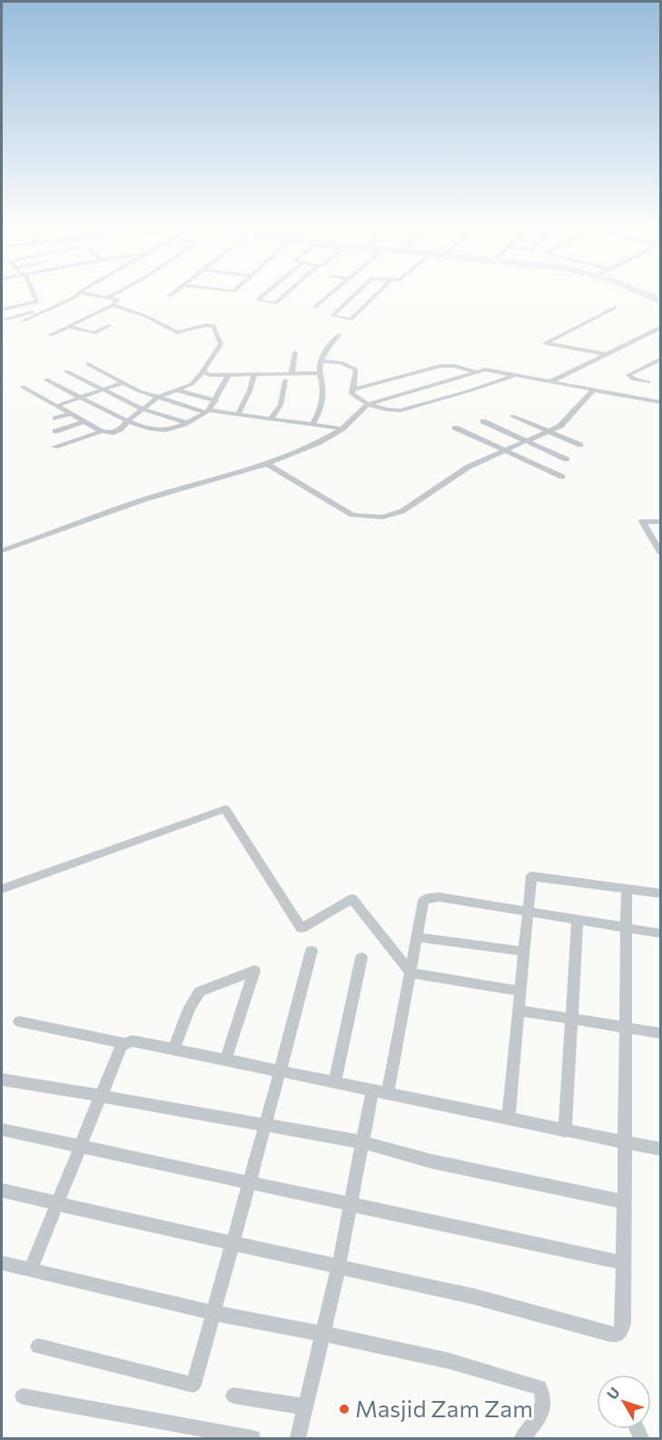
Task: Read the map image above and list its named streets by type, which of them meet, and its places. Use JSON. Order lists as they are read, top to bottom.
{
  "places": ["Masjid Zam Zam"],
  "north": "top left"
}
